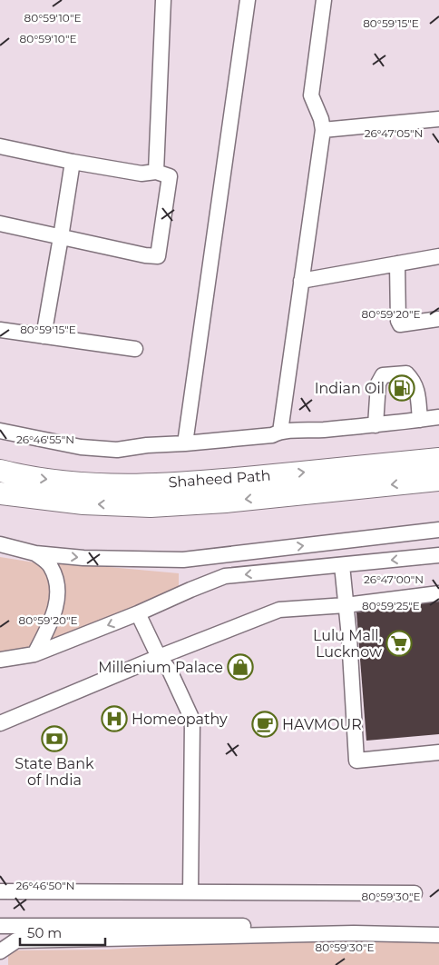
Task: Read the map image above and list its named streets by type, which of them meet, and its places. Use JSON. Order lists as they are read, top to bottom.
{
  "streets": {
    "highway": ["Shaheed Path"]
  },
  "places": {
    "fuel station": ["Indian Oil"],
    "supermarket": ["Lulu Mall, Lucknow"],
    "shop": ["Millenium Palace"],
    "hospital": ["Homeopathy"],
    "cafe": ["HAVMOUR"],
    "bank": ["State Bank of India"]
  },
  "scale_bar": "50 m",
  "coordinates": [
    "80°59'10\"E",
    "80°59'15\"E",
    "26°47'05\"N",
    "80°59'20\"E",
    "26°46'55\"N",
    "26°47'00\"N",
    "80°59'25\"E",
    "26°46'50\"N",
    "80°59'30\"E"
  ]
}
